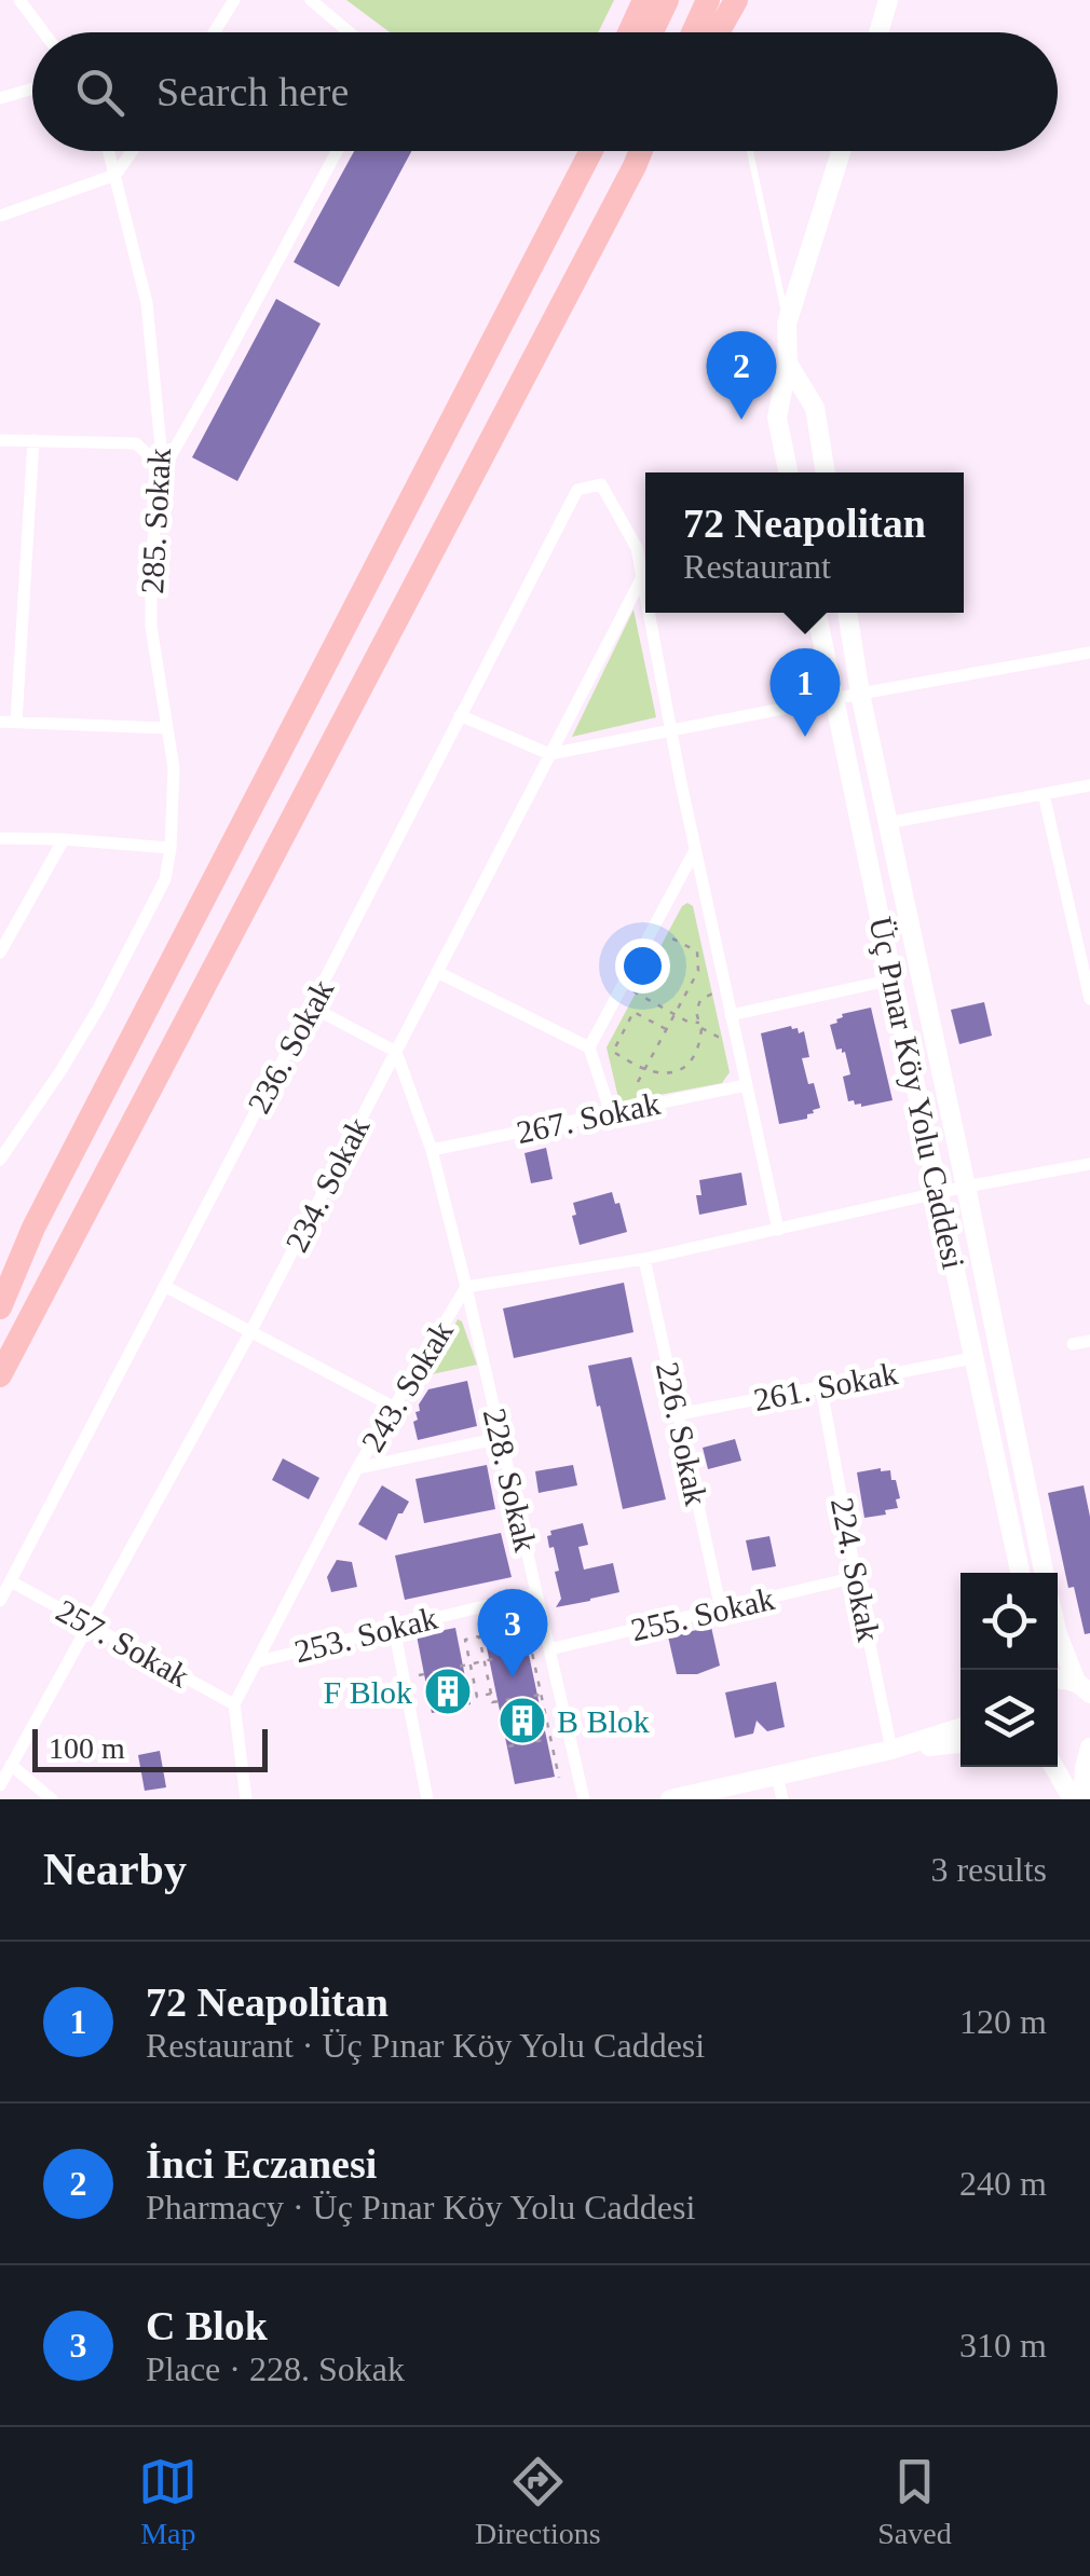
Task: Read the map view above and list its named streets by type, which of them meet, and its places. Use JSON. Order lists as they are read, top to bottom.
{
  "streets": {
    "main road": ["Üç Pınar Köy Yolu Caddesi"],
    "street": [
      "285. Sokak",
      "236. Sokak",
      "267. Sokak",
      "234. Sokak",
      "243. Sokak",
      "261. Sokak",
      "226. Sokak",
      "228. Sokak",
      "224. Sokak",
      "255. Sokak",
      "253. Sokak",
      "257. Sokak"
    ]
  },
  "crossings": [
    ["236. Sokak", "234. Sokak"],
    ["236. Sokak", "257. Sokak"],
    ["Üç Pınar Köy Yolu Caddesi", "261. Sokak"],
    ["267. Sokak", "243. Sokak"],
    ["234. Sokak", "243. Sokak"],
    ["234. Sokak", "257. Sokak"],
    ["243. Sokak", "228. Sokak"],
    ["243. Sokak", "253. Sokak"],
    ["243. Sokak", "257. Sokak"],
    ["261. Sokak", "226. Sokak"],
    ["261. Sokak", "224. Sokak"],
    ["226. Sokak", "255. Sokak"],
    ["228. Sokak", "255. Sokak"],
    ["228. Sokak", "253. Sokak"],
    ["224. Sokak", "255. Sokak"]
  ],
  "places": {
    "building": ["F Blok", "B Blok"]
  },
  "scale_bar": "100 m",
  "page": {
    "search": "Search here",
    "pins": ["2", "1", "3"],
    "popup": ["72 Neapolitan", "Restaurant"],
    "scale": "100 m",
    "heading": ["Nearby", "3 results"],
    "list": [
      {
        "mark": "1",
        "name": "72 Neapolitan",
        "note": "Restaurant · Üç Pınar Köy Yolu Caddesi",
        "value": "120 m"
      },
      {
        "mark": "2",
        "name": "İnci Eczanesi",
        "note": "Pharmacy · Üç Pınar Köy Yolu Caddesi",
        "value": "240 m"
      },
      {
        "mark": "3",
        "name": "C Blok",
        "note": "Place · 228. Sokak",
        "value": "310 m"
      }
    ],
    "nav": ["Map", "Directions", "Saved"]
  }
}
